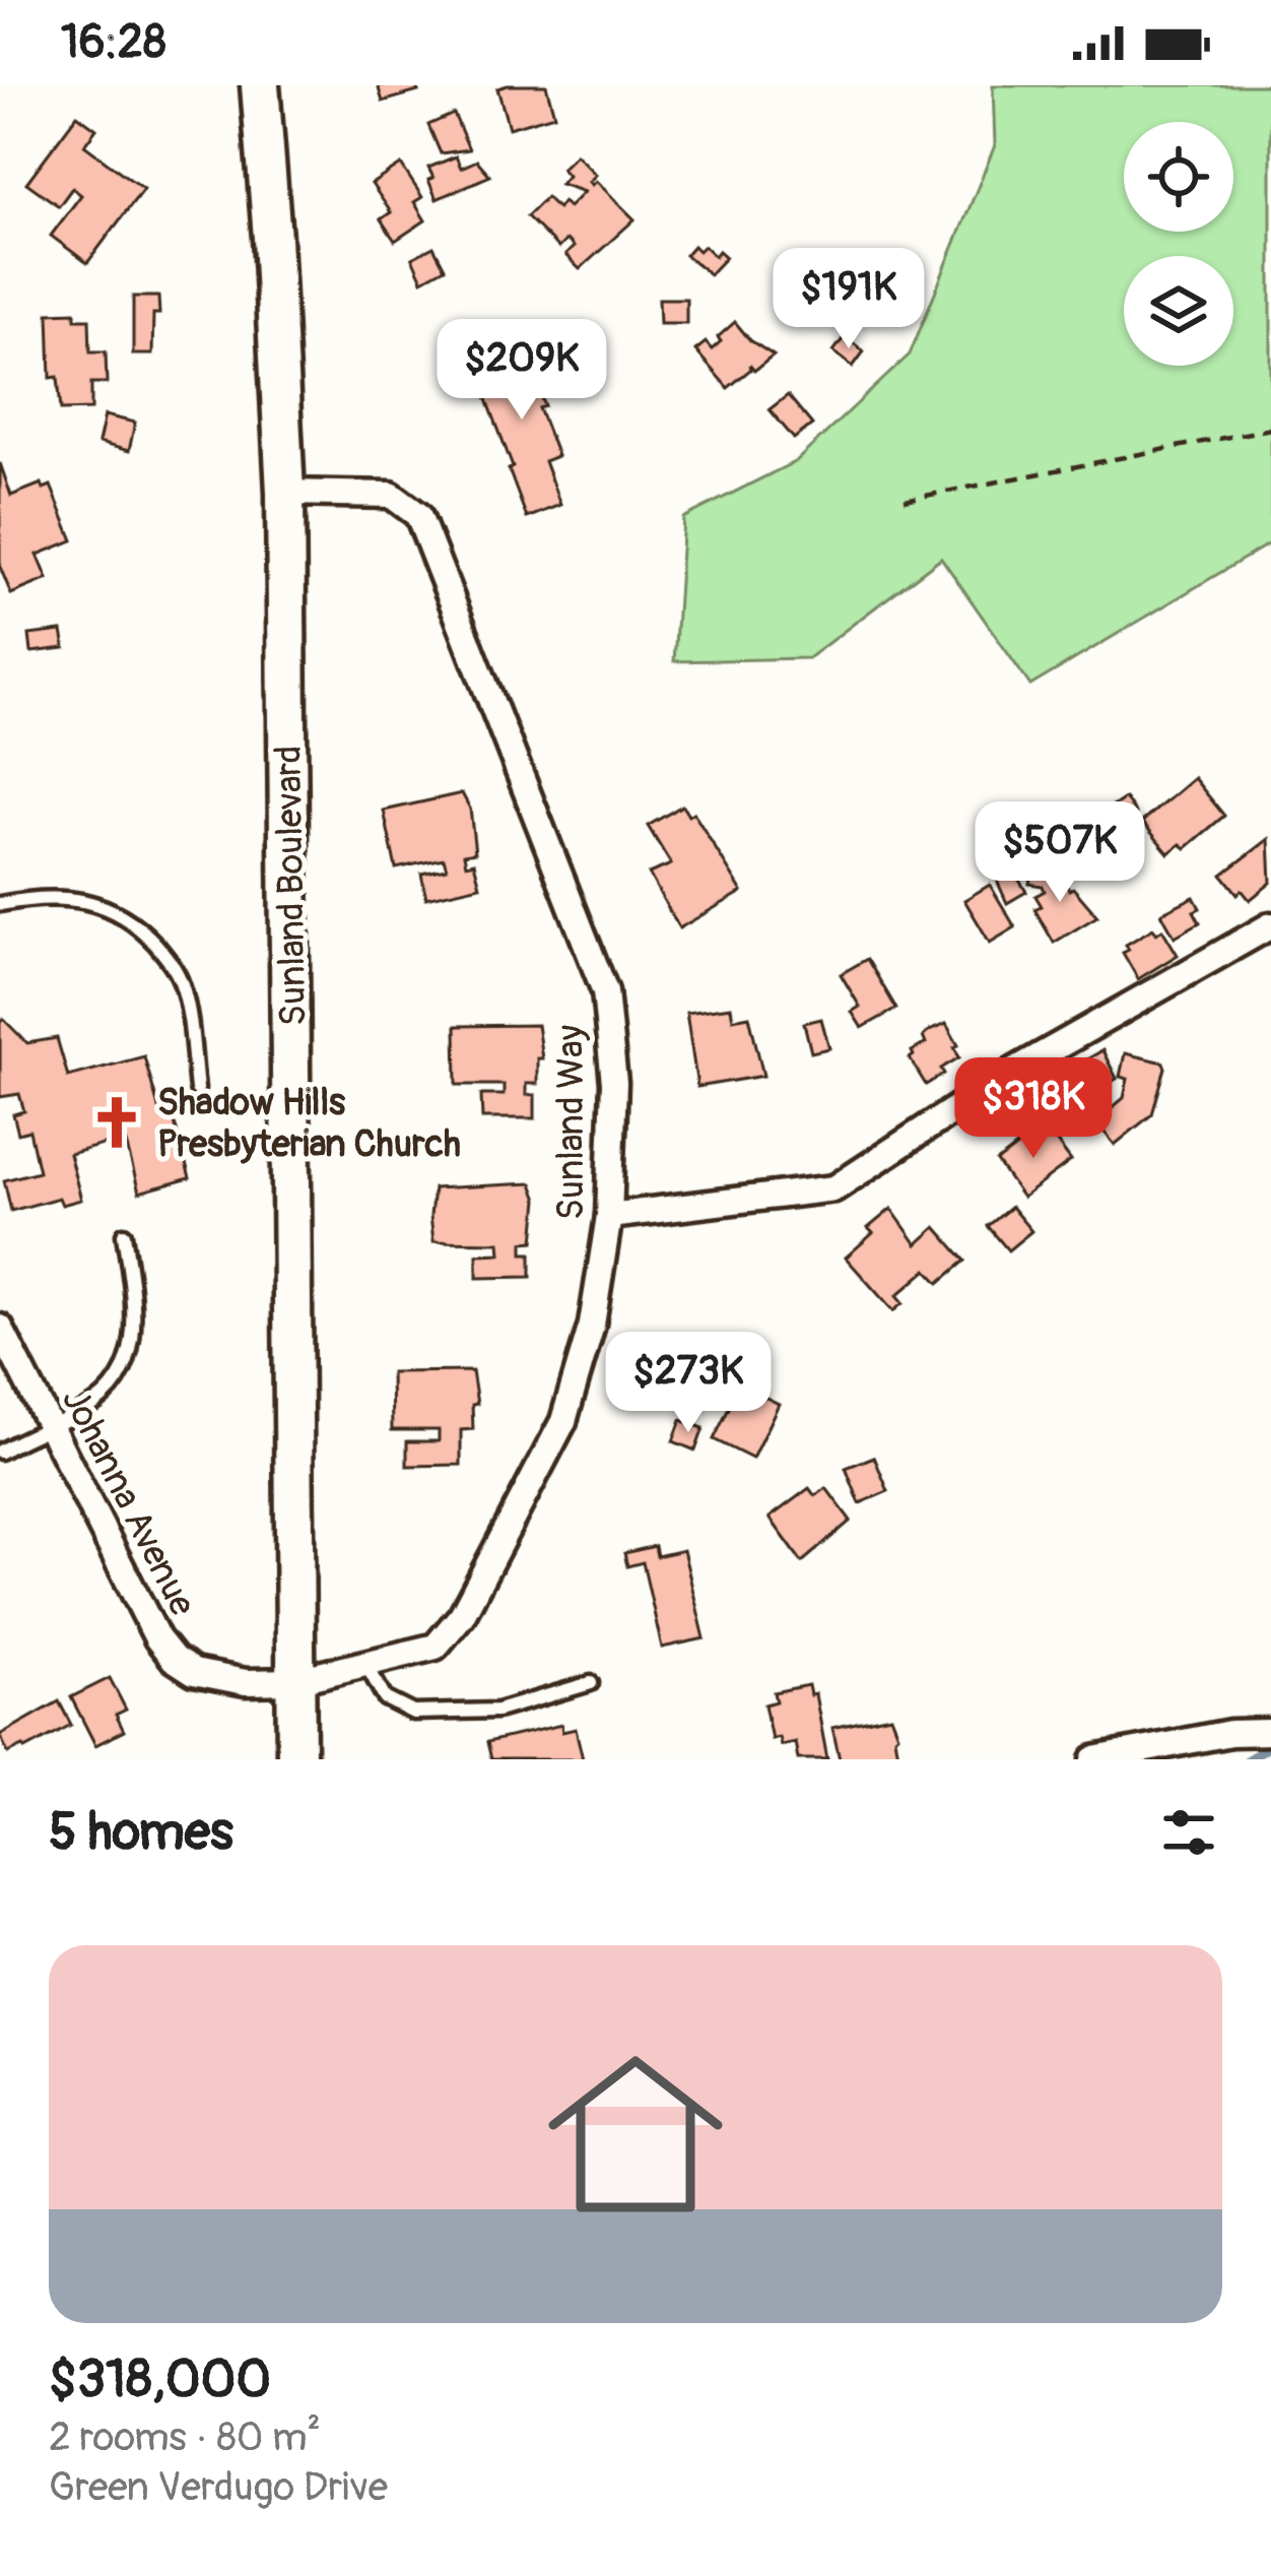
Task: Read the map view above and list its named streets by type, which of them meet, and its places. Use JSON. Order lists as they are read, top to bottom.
{
  "streets": {
    "main road": ["Sunland Boulevard"],
    "street": ["Sunland Way", "Johanna Avenue"]
  },
  "crossings": [
    ["Sunland Boulevard", "Sunland Way"],
    ["Sunland Boulevard", "Johanna Avenue"],
    ["Sunland Way", "Johanna Avenue"]
  ],
  "places": {
    "church": ["Shadow Hills Presbyterian Church"]
  },
  "page": {
    "status": "16:28",
    "price": [
      "$191K",
      "$209K",
      "$507K",
      "$318K",
      "$273K"
    ],
    "heading": "5 homes",
    "list": [
      {
        "name": "$318,000",
        "note": "2 rooms · 80 m² · Green Verdugo Drive"
      }
    ]
  }
}
